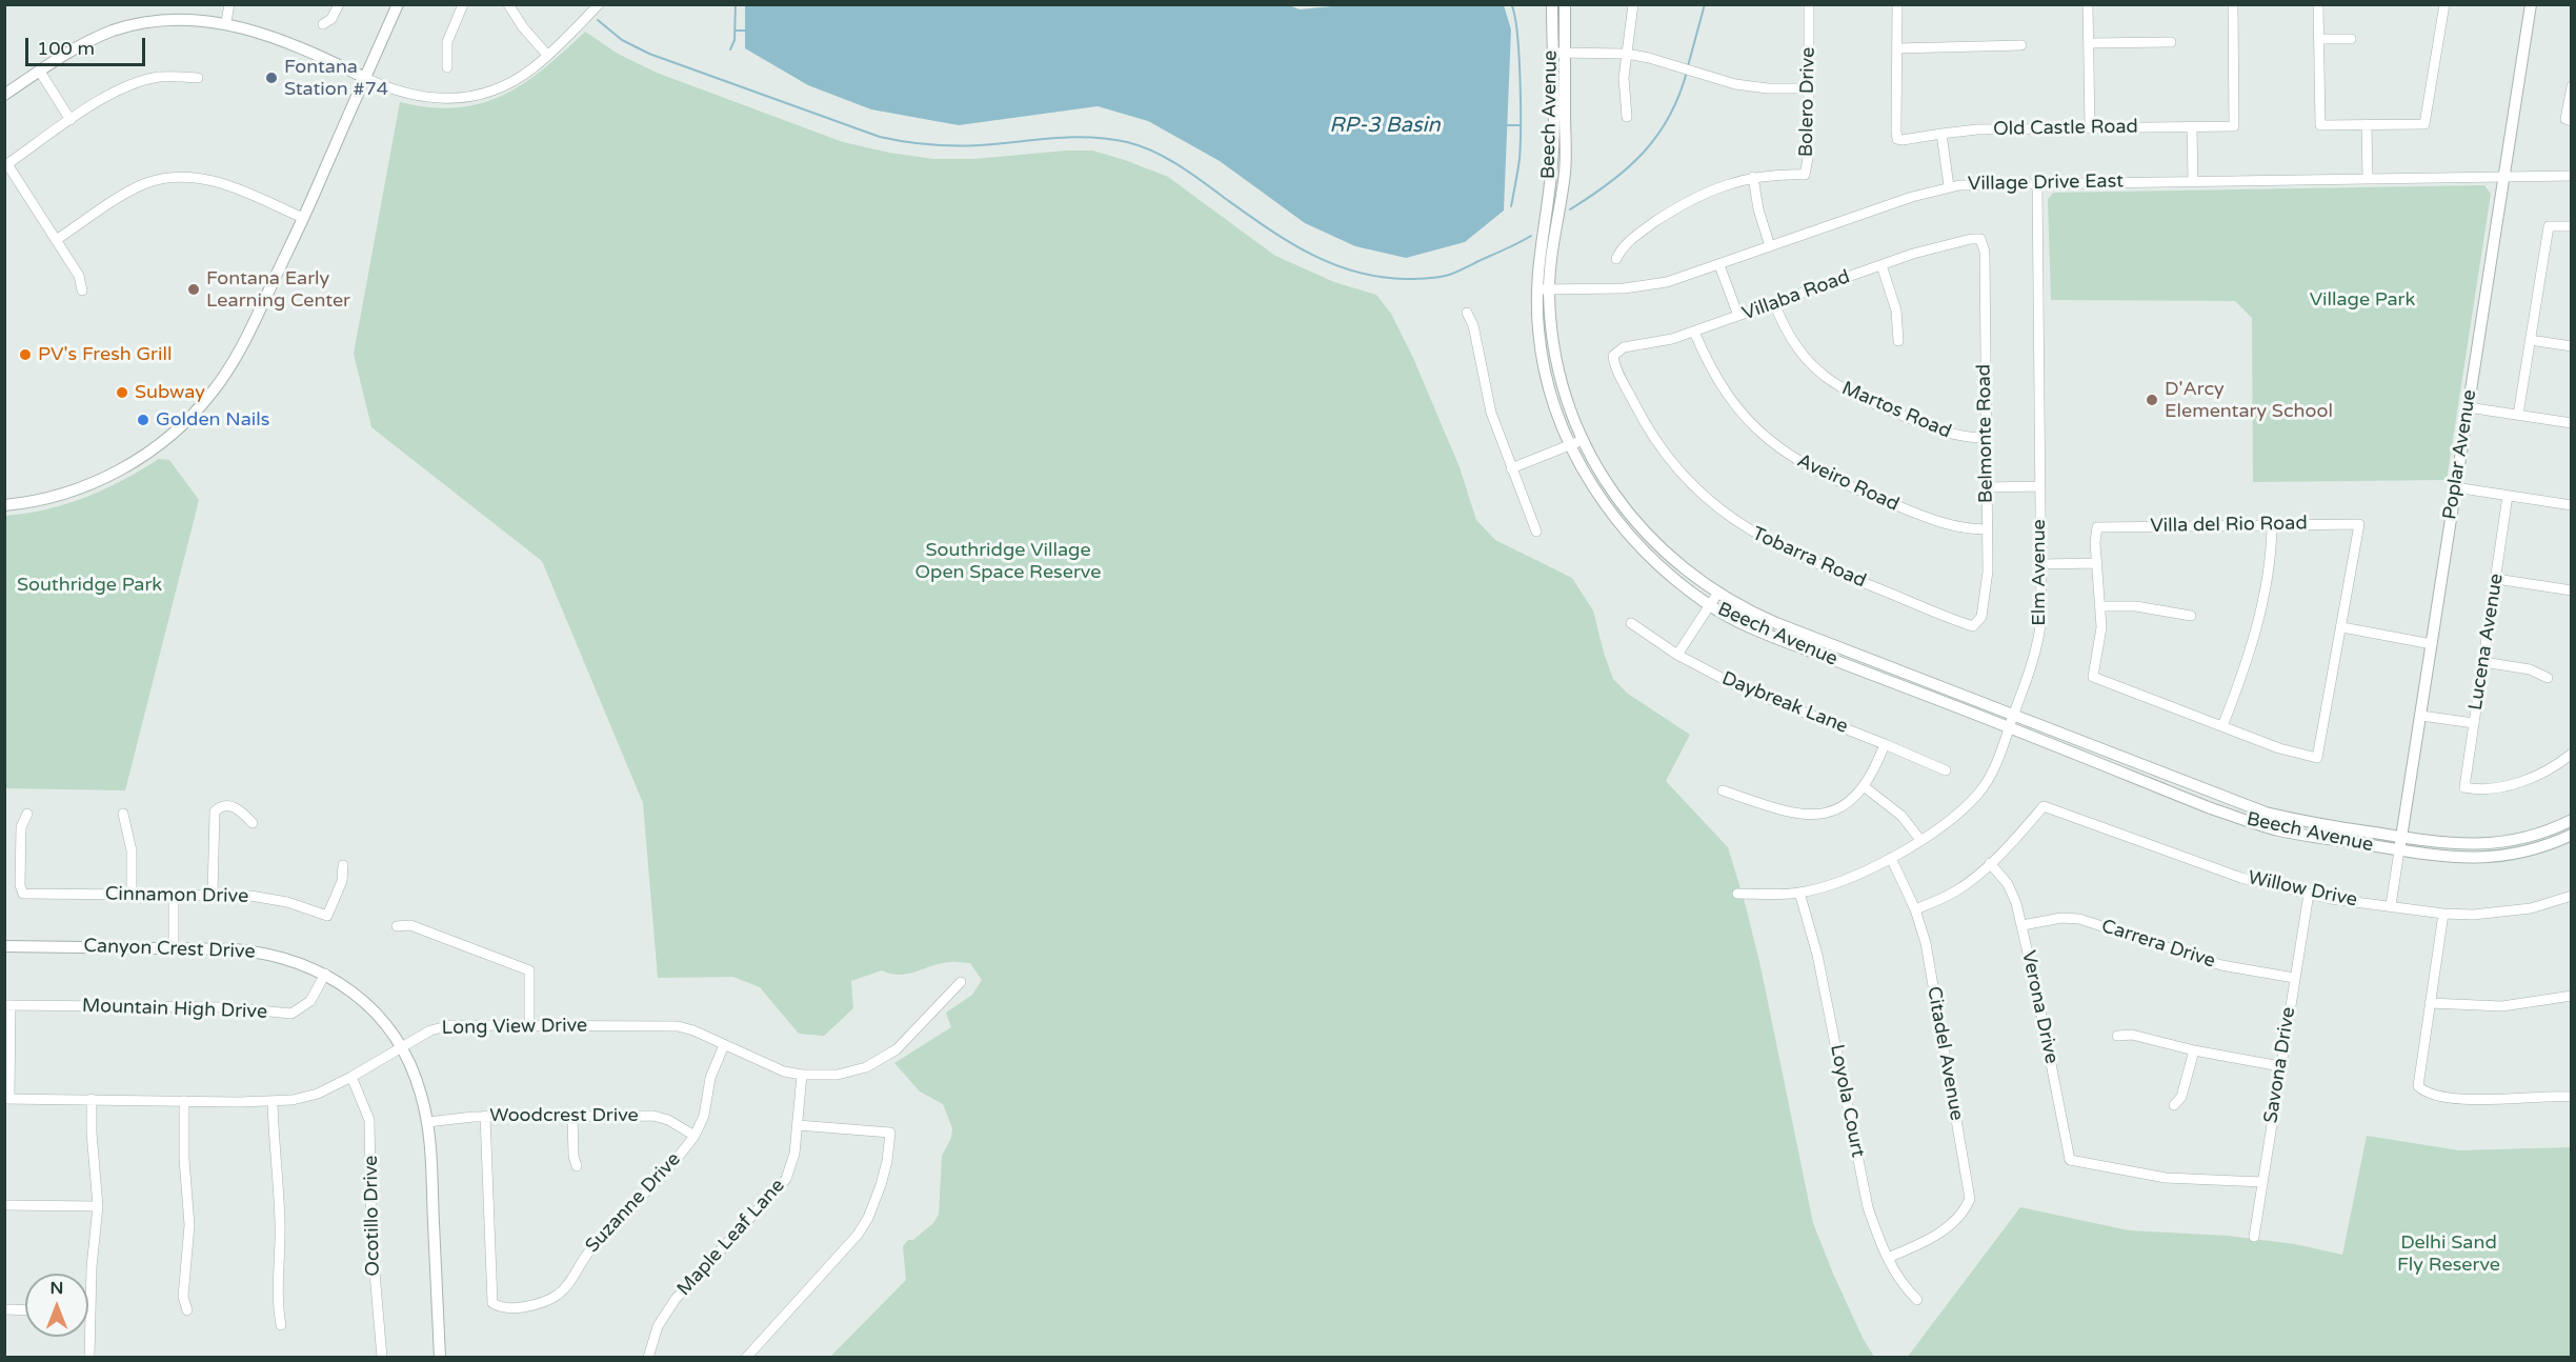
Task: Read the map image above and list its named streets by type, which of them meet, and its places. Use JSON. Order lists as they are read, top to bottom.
{
  "streets": {
    "street": [
      "Bolero Drive",
      "Beech Avenue",
      "Old Castle Road",
      "Village Drive East",
      "Villaba Road",
      "Martos Road",
      "Belmonte Road",
      "Poplar Avenue",
      "Aveiro Road",
      "Villa del Rio Road",
      "Tobarra Road",
      "Elm Avenue",
      "Lucena Avenue",
      "Daybreak Lane",
      "Willow Drive",
      "Cinnamon Drive",
      "Carrera Drive",
      "Canyon Crest Drive",
      "Verona Drive",
      "Mountain High Drive",
      "Long View Drive",
      "Citadel Avenue",
      "Savona Drive",
      "Loyola Court",
      "Woodcrest Drive",
      "Suzanne Drive",
      "Ocotillo Drive",
      "Maple Leaf Lane"
    ]
  },
  "crossings": [
    ["Beech Avenue", "Village Drive East"],
    ["Beech Avenue", "Poplar Avenue"],
    ["Beech Avenue", "Elm Avenue"],
    ["Village Drive East", "Poplar Avenue"],
    ["Village Drive East", "Elm Avenue"],
    ["Villaba Road", "Martos Road"],
    ["Villaba Road", "Belmonte Road"],
    ["Villaba Road", "Aveiro Road"],
    ["Villaba Road", "Tobarra Road"],
    ["Martos Road", "Belmonte Road"],
    ["Belmonte Road", "Aveiro Road"],
    ["Belmonte Road", "Tobarra Road"],
    ["Poplar Avenue", "Willow Drive"],
    ["Elm Avenue", "Citadel Avenue"],
    ["Elm Avenue", "Loyola Court"],
    ["Willow Drive", "Verona Drive"],
    ["Willow Drive", "Savona Drive"],
    ["Carrera Drive", "Verona Drive"],
    ["Carrera Drive", "Savona Drive"],
    ["Canyon Crest Drive", "Mountain High Drive"],
    ["Canyon Crest Drive", "Long View Drive"],
    ["Canyon Crest Drive", "Woodcrest Drive"],
    ["Verona Drive", "Savona Drive"],
    ["Long View Drive", "Suzanne Drive"],
    ["Long View Drive", "Ocotillo Drive"],
    ["Long View Drive", "Maple Leaf Lane"],
    ["Citadel Avenue", "Loyola Court"],
    ["Woodcrest Drive", "Suzanne Drive"]
  ],
  "water": ["RP-3 Basin"],
  "parks": [
    "Village Park",
    "Southridge Village Open Space Reserve",
    "Southridge Park",
    "Delhi Sand Fly Reserve"
  ],
  "places": [
    "Fontana Station #74",
    "Fontana Early Learning Center",
    "PV's Fresh Grill",
    "Subway",
    "D'Arcy Elementary School",
    "Golden Nails"
  ],
  "scale_bar": "100 m",
  "north": "top"
}
